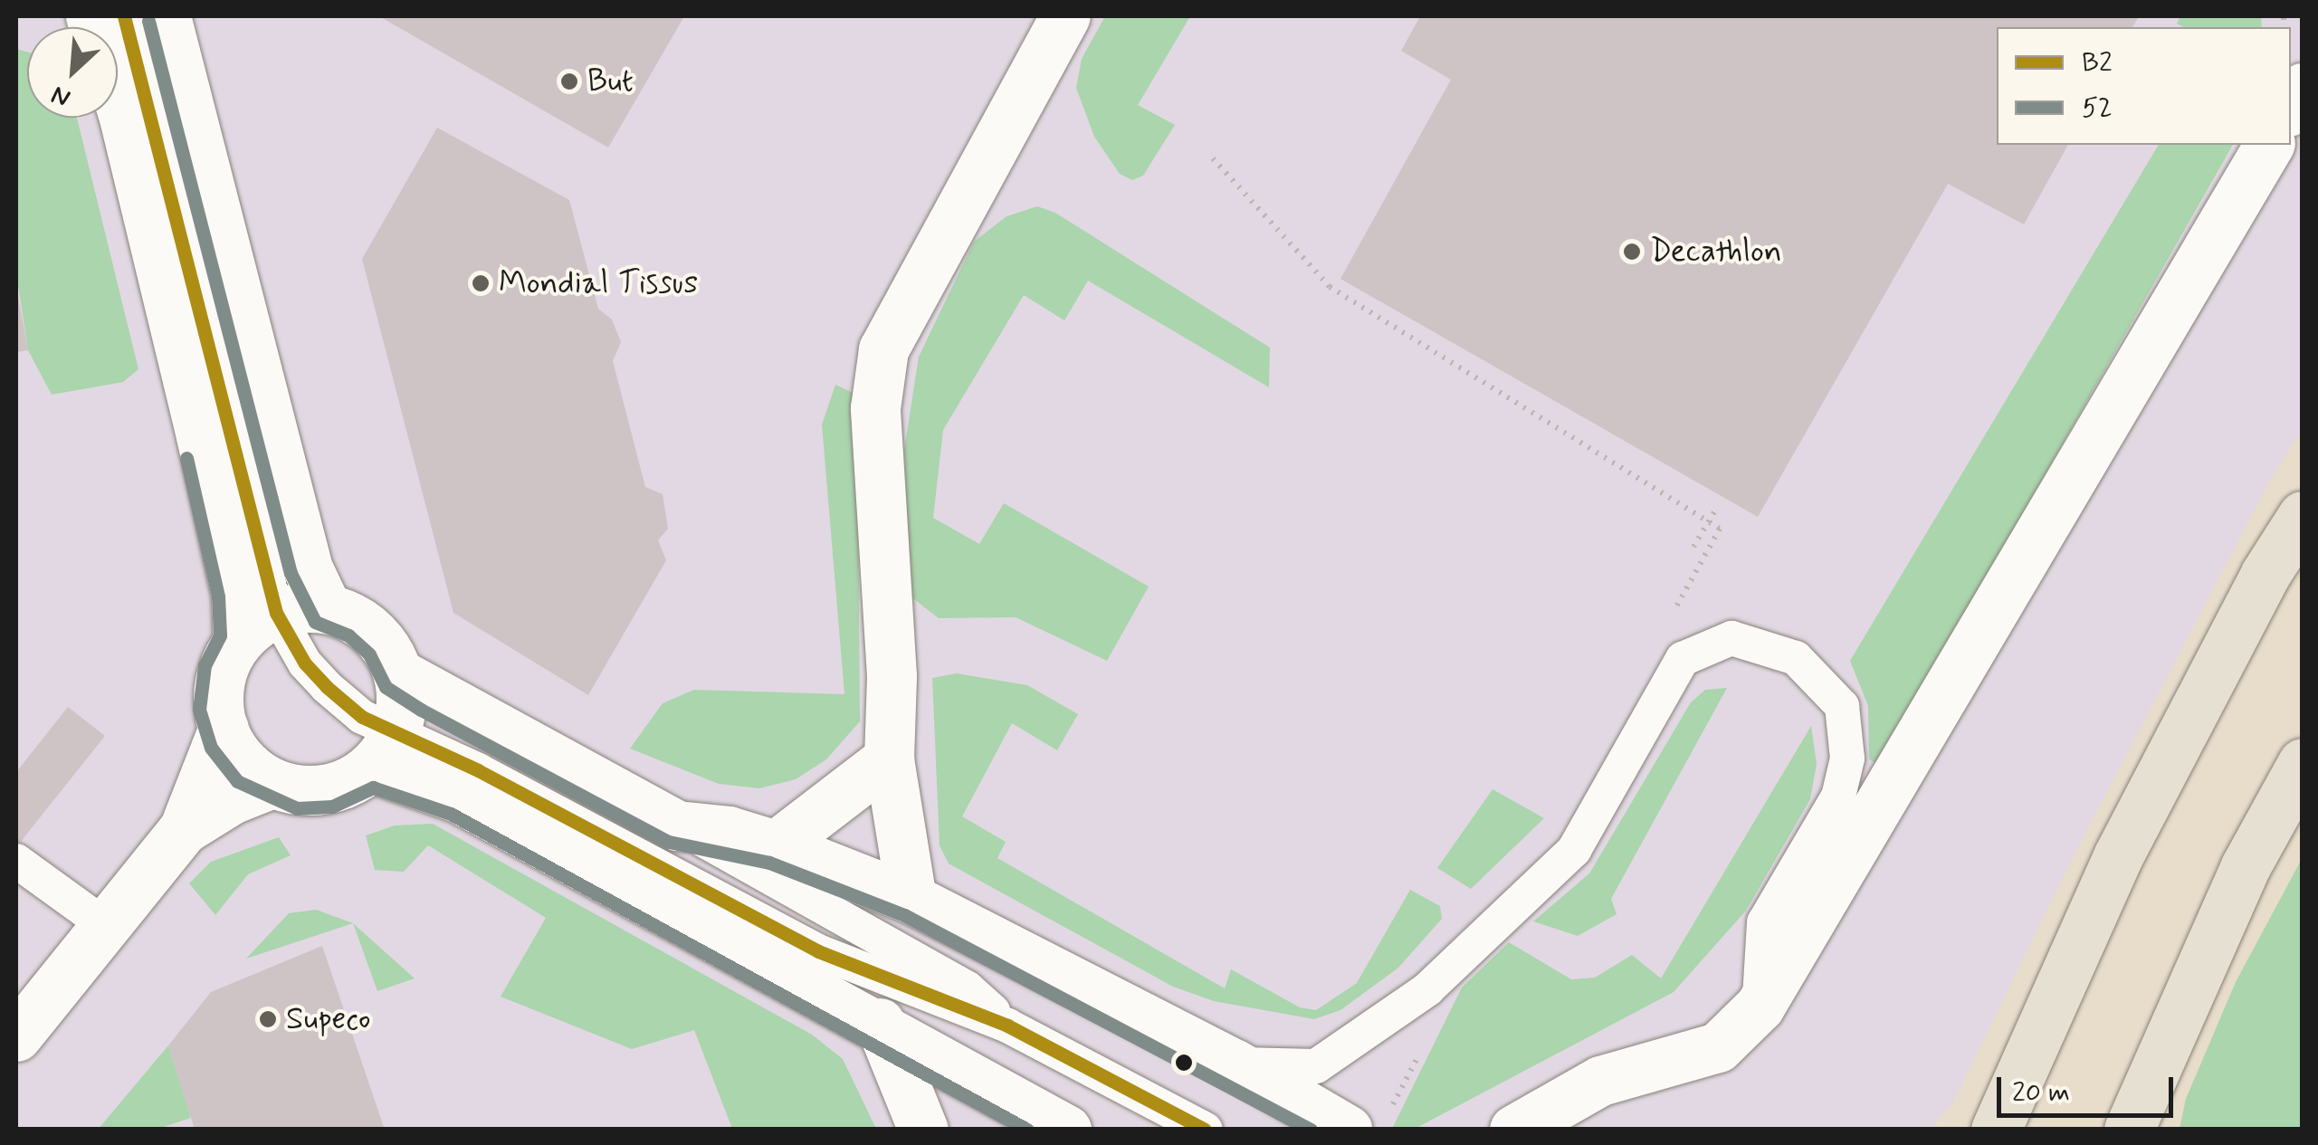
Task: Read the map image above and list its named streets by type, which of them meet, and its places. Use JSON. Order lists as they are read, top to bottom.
{
  "places": [
    "But",
    "Decathlon",
    "Mondial Tissus",
    "Supeco"
  ],
  "lines": ["transit line B2", "transit line 52"],
  "legend": ["B2", "52"],
  "scale_bar": "20 m",
  "north": "bottom left"
}
